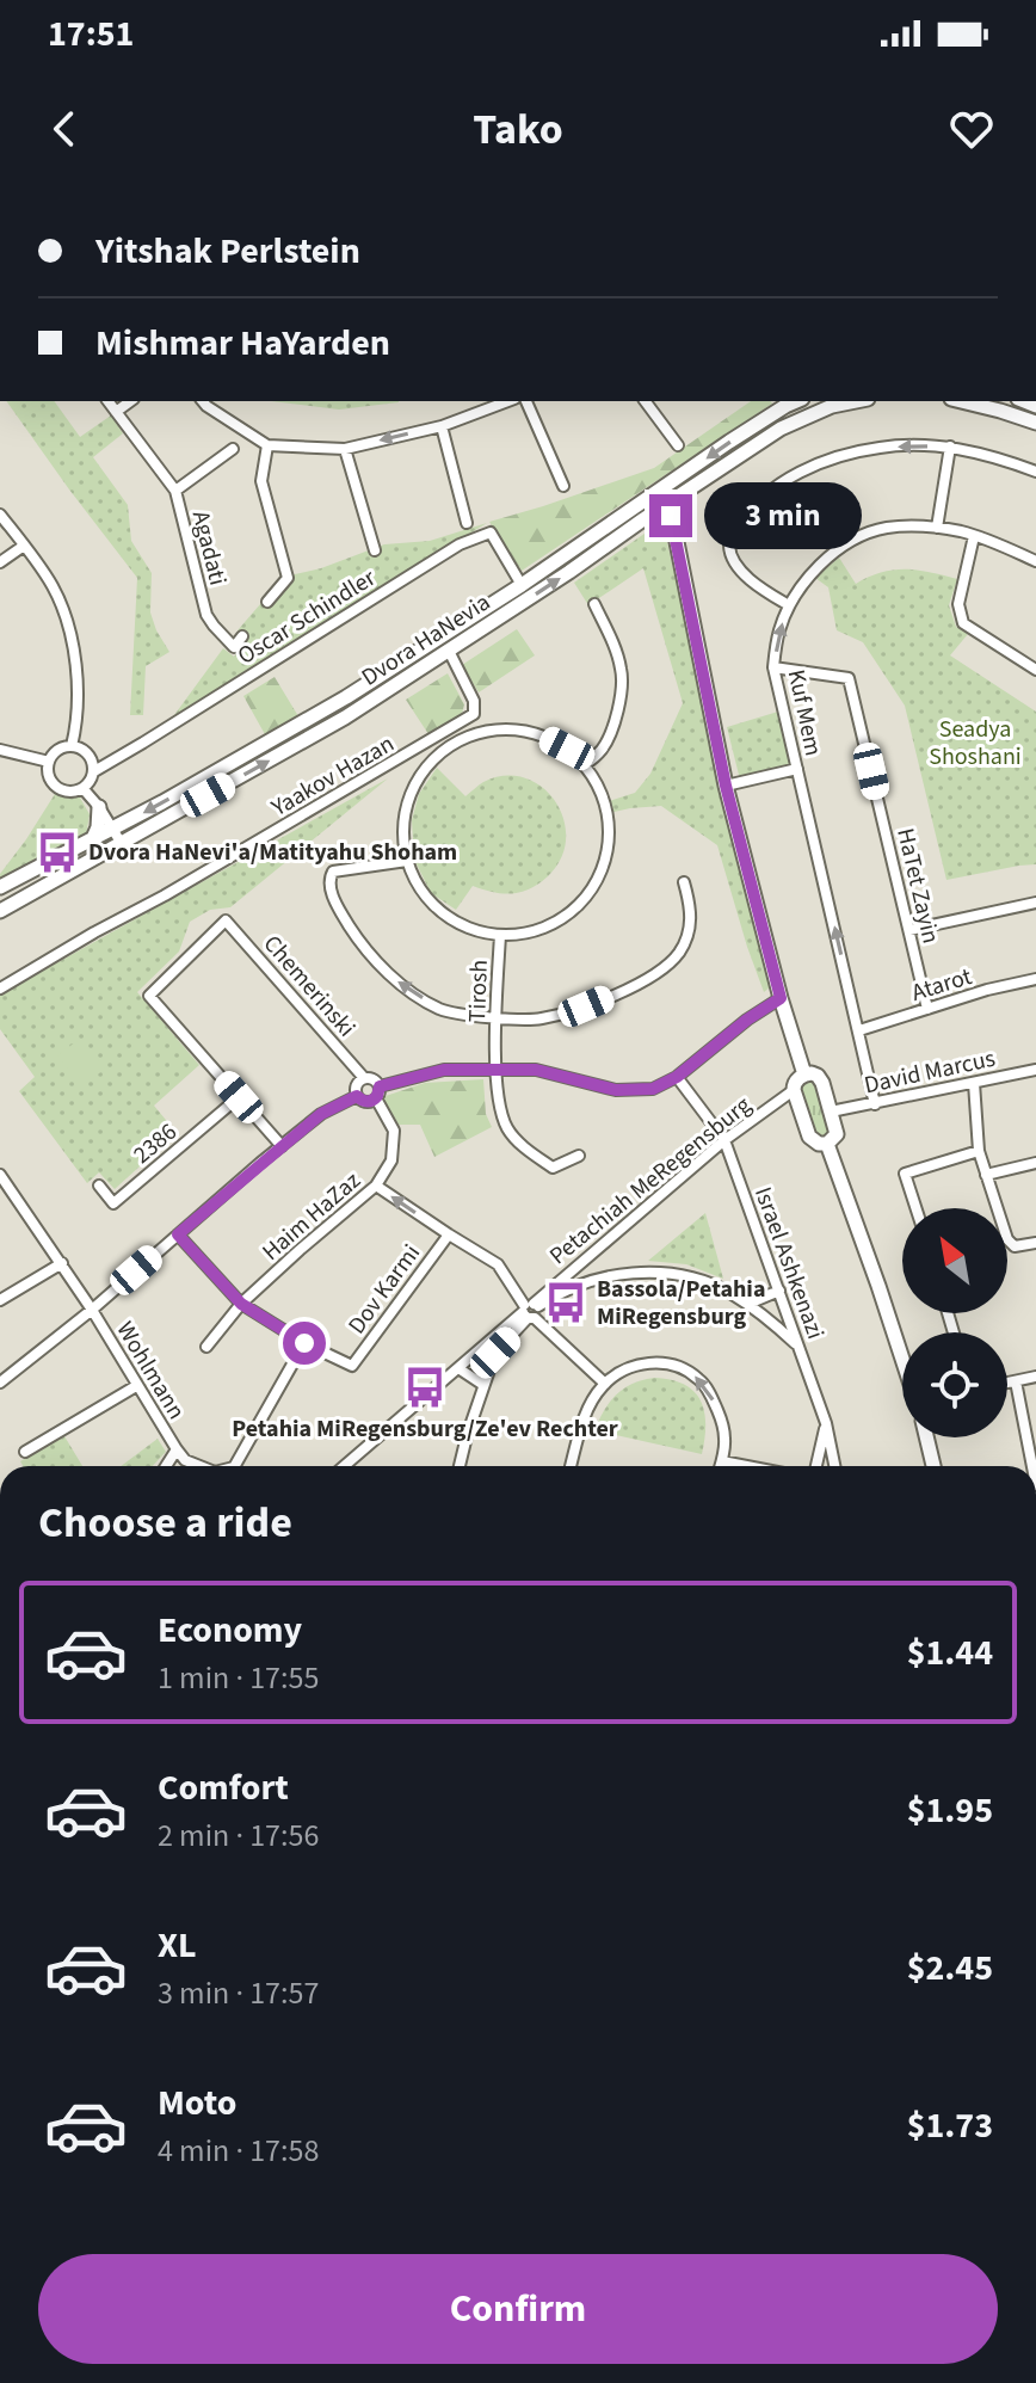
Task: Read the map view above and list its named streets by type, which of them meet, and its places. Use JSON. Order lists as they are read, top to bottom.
{
  "streets": {
    "street": [
      "Agadati",
      "Oscar Schindler",
      "Dvora HaNevia",
      "Kuf Mem",
      "Yaakov Hazan",
      "HaTet Zayin",
      "Atarot",
      "Chemerinski",
      "Tirosh",
      "David Marcus",
      "2386",
      "Petachiah MeRegensburg",
      "Haim HaZaz",
      "Israel Ashkenazi",
      "Dov Karmi",
      "Wohlmann"
    ]
  },
  "crossings": [
    ["Oscar Schindler", "Dvora HaNevia"],
    ["Dvora HaNevia", "Yaakov Hazan"],
    ["Kuf Mem", "HaTet Zayin"],
    ["Kuf Mem", "Atarot"],
    ["Kuf Mem", "David Marcus"],
    ["HaTet Zayin", "Atarot"],
    ["Chemerinski", "2386"],
    ["Chemerinski", "Haim HaZaz"],
    ["Petachiah MeRegensburg", "Israel Ashkenazi"],
    ["Dov Karmi", "Wohlmann"]
  ],
  "parks": ["Seadya Shoshani"],
  "places": {
    "bus stop": ["Dvora HaNevi'a/Matityahu Shoham", "Bassola/Petahia MiRegensburg", "Petahia MiRegensburg/Ze'ev Rechter"]
  },
  "north": "top left",
  "page": {
    "status": "17:51",
    "header": "Tako",
    "banner": ["Yitshak Perlstein", "Mishmar HaYarden"],
    "bubble": "3 min",
    "heading": "Choose a ride",
    "list": [
      {
        "name": "Economy",
        "note": "1 min · 17:55",
        "value": "$1.44"
      },
      {
        "name": "Comfort",
        "note": "2 min · 17:56",
        "value": "$1.95"
      },
      {
        "name": "XL",
        "note": "3 min · 17:57",
        "value": "$2.45"
      },
      {
        "name": "Moto",
        "note": "4 min · 17:58",
        "value": "$1.73"
      }
    ],
    "buttons": "Confirm"
  }
}
